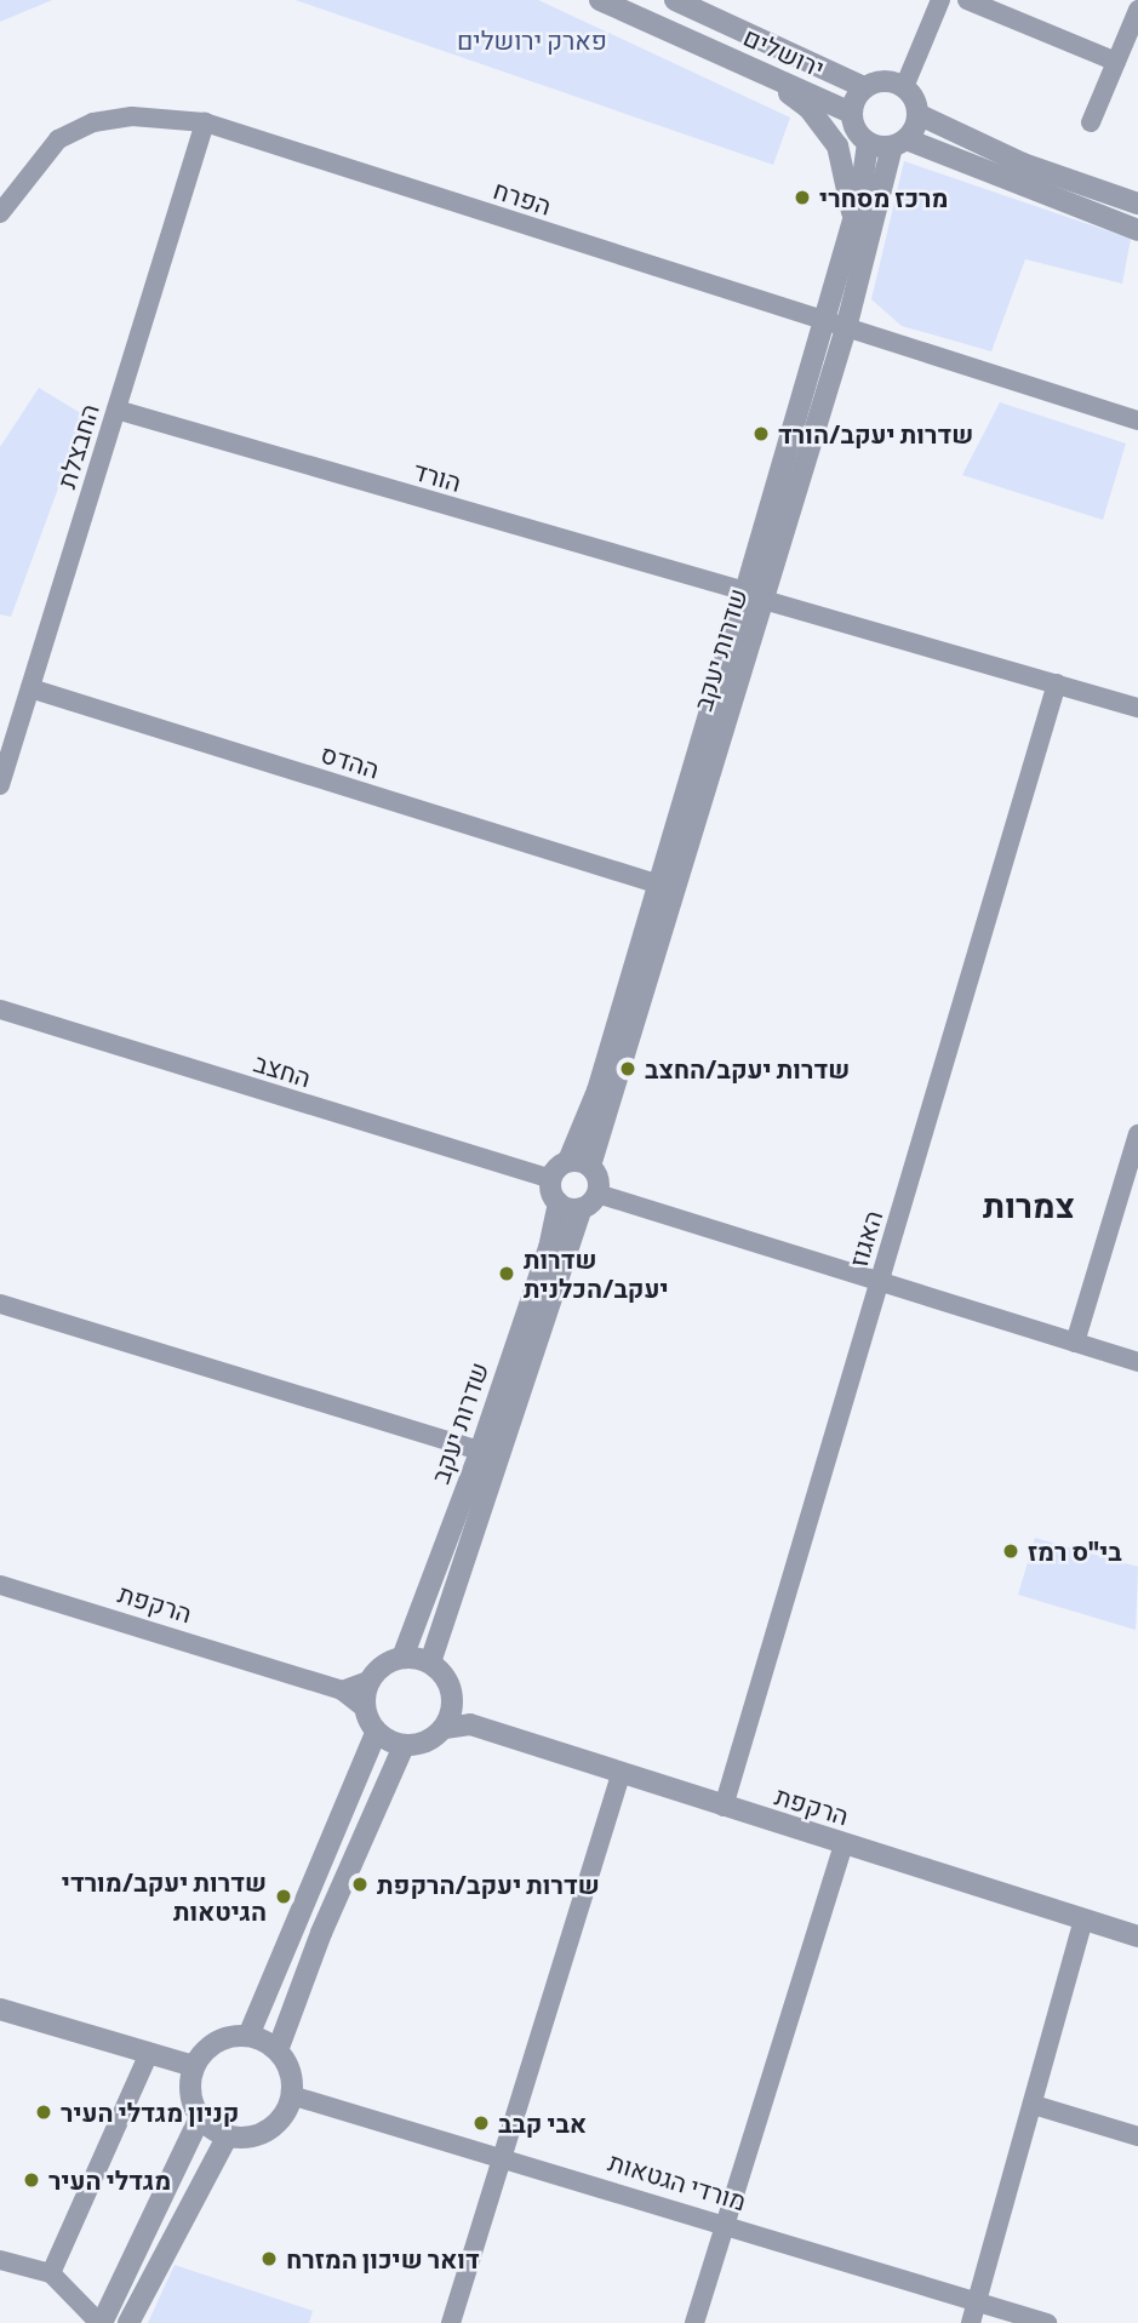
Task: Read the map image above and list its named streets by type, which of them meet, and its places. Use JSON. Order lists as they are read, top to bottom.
{
  "streets": {
    "street": [
      "ירושלים",
      "הפרח",
      "החבצלת",
      "הורד",
      "שדרות יעקב",
      "ההדס",
      "החצב",
      "האגוז",
      "הרקפת",
      "מורדי הגטאות"
    ]
  },
  "crossings": [
    ["ירושלים", "שדרות יעקב"],
    ["הפרח", "החבצלת"],
    ["הפרח", "שדרות יעקב"],
    ["החבצלת", "הורד"],
    ["החבצלת", "ההדס"],
    ["הורד", "שדרות יעקב"],
    ["הורד", "האגוז"],
    ["שדרות יעקב", "ההדס"],
    ["שדרות יעקב", "החצב"],
    ["שדרות יעקב", "הרקפת"],
    ["האגוז", "הרקפת"]
  ],
  "districts": ["צמרות"],
  "parks": ["פארק ירושלים"],
  "places": [
    "מרכז מסחרי",
    "שדרות יעקב/הורד",
    "שדרות יעקב/החצב",
    "שדרות יעקב/הכלנית",
    "בי\"ס רמז",
    "שדרות יעקב/הרקפת",
    "שדרות יעקב/מורדי הגיטאות",
    "קניון מגדלי העיר",
    "אבי קבב",
    "מגדלי העיר",
    "דואר שיכון המזרח"
  ]
}
